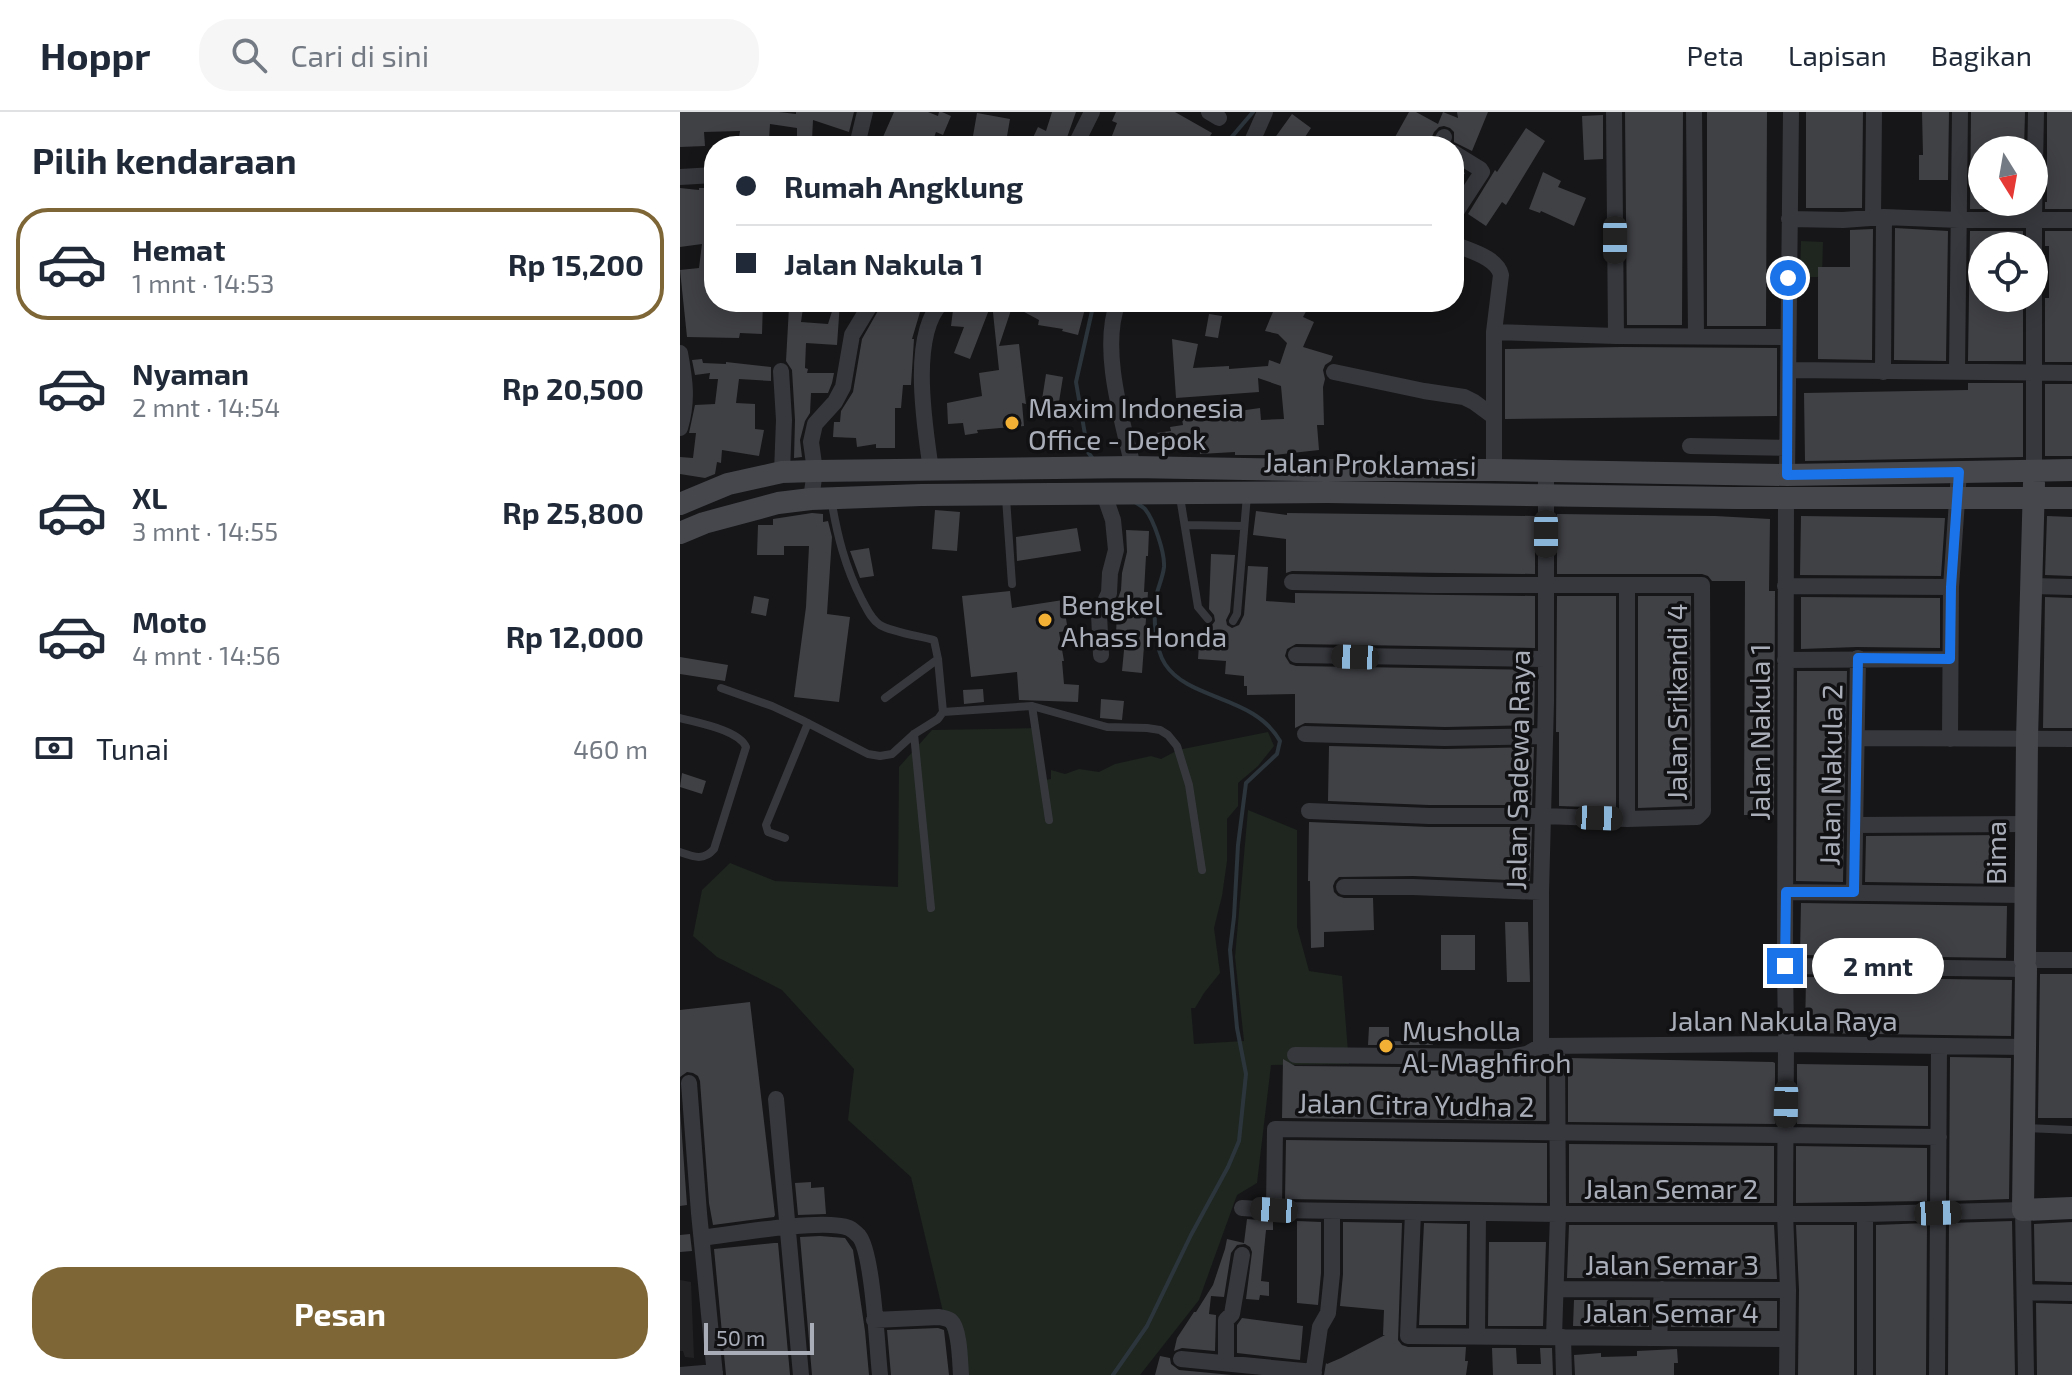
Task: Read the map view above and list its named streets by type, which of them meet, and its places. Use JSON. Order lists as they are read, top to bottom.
{
  "streets": {
    "street": [
      "Jalan Proklamasi",
      "Jalan Srikandi 4",
      "Jalan Nakula 1",
      "Jalan Sadewa Raya",
      "Jalan Nakula 2",
      "Bima",
      "Jalan Nakula Raya",
      "Jalan Citra Yudha 2",
      "Jalan Semar 2",
      "Jalan Semar 3",
      "Jalan Semar 4"
    ]
  },
  "crossings": [
    ["Jalan Proklamasi", "Jalan Nakula 1"],
    ["Jalan Proklamasi", "Jalan Sadewa Raya"],
    ["Jalan Proklamasi", "Bima"],
    ["Jalan Nakula 1", "Jalan Nakula Raya"],
    ["Jalan Nakula 1", "Jalan Citra Yudha 2"],
    ["Jalan Nakula 1", "Jalan Semar 2"],
    ["Jalan Nakula 1", "Jalan Semar 3"],
    ["Jalan Nakula 1", "Jalan Semar 4"],
    ["Jalan Sadewa Raya", "Jalan Nakula Raya"],
    ["Jalan Sadewa Raya", "Jalan Citra Yudha 2"],
    ["Jalan Sadewa Raya", "Jalan Semar 2"],
    ["Jalan Sadewa Raya", "Jalan Semar 3"],
    ["Jalan Sadewa Raya", "Jalan Semar 4"],
    ["Bima", "Jalan Nakula Raya"],
    ["Bima", "Jalan Semar 2"],
    ["Jalan Citra Yudha 2", "Jalan Semar 2"],
    ["Jalan Semar 2", "Jalan Semar 4"]
  ],
  "places": ["Maxim Indonesia Office - Depok", "Bengkel Ahass Honda", "Musholla Al-Maghfiroh"],
  "scale_bar": "50 m",
  "north": "bottom",
  "page": {
    "header": "Hoppr",
    "search": "Cari di sini",
    "nav": ["Peta", "Lapisan", "Bagikan"],
    "heading": "Pilih kendaraan",
    "banner": ["Rumah Angklung", "Jalan Nakula 1"],
    "list": [
      {
        "name": "Hemat",
        "note": "1 mnt · 14:53",
        "value": "Rp 15,200"
      },
      {
        "name": "Nyaman",
        "note": "2 mnt · 14:54",
        "value": "Rp 20,500"
      },
      {
        "name": "XL",
        "note": "3 mnt · 14:55",
        "value": "Rp 25,800"
      },
      {
        "name": "Moto",
        "note": "4 mnt · 14:56",
        "value": "Rp 12,000"
      }
    ],
    "pay": ["Tunai", "460 m"],
    "bubble": "2 mnt",
    "buttons": "Pesan",
    "scale": "50 m"
  }
}
